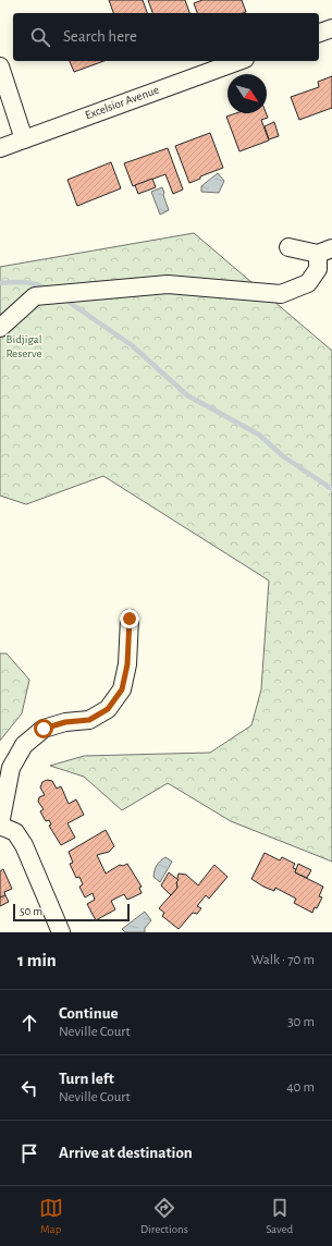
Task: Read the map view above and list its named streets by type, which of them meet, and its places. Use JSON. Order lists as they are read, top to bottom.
{
  "streets": {
    "street": ["Excelsior Avenue"]
  },
  "parks": ["Bidjigal Reserve"],
  "scale_bar": "50 m",
  "north": "bottom right",
  "page": {
    "search": "Search here",
    "scale": "50 m",
    "heading": ["1 min", "Walk · 70 m"],
    "list": [
      ["Continue", "Neville Court", "30 m"],
      ["Turn left", "Neville Court", "40 m"],
      "Arrive at destination"
    ],
    "nav": ["Map", "Directions", "Saved"]
  }
}
